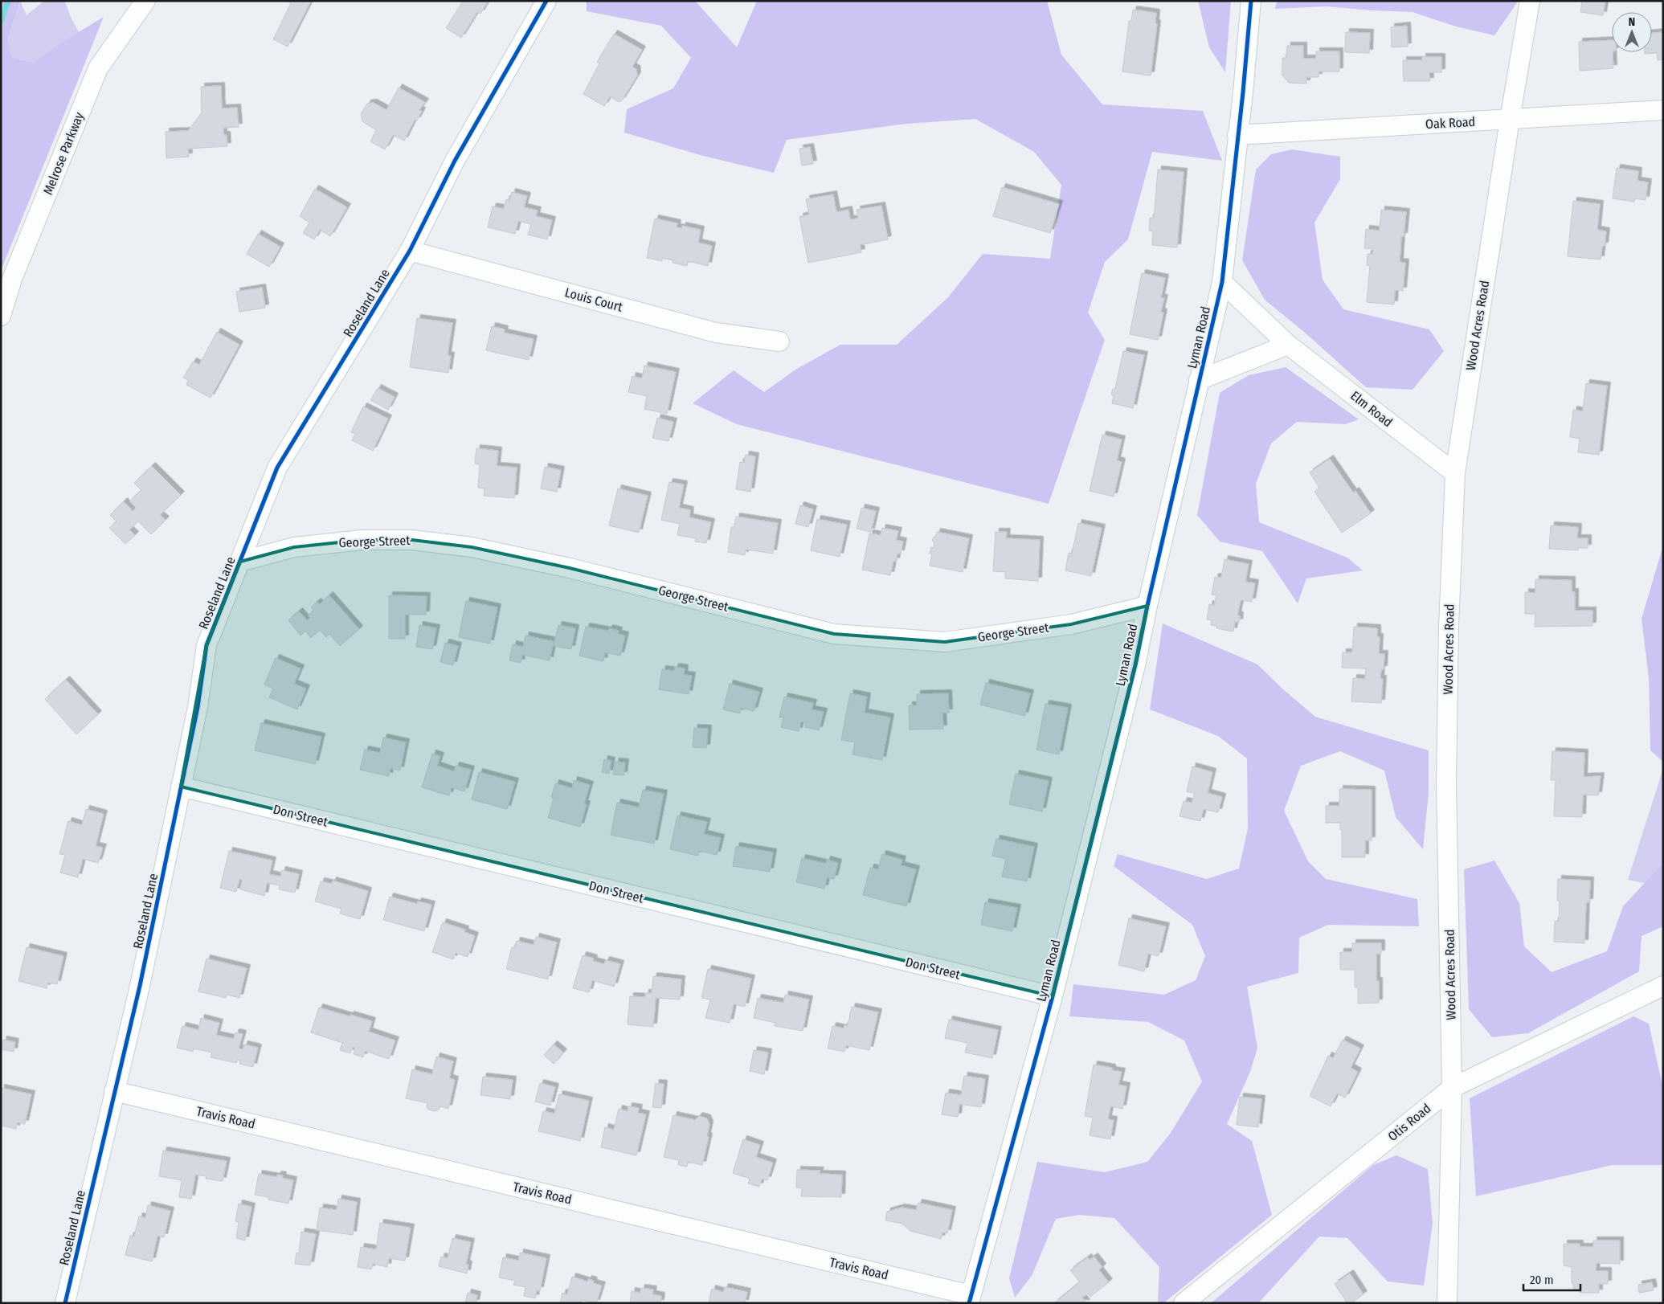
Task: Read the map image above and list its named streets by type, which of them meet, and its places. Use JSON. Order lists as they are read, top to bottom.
{
  "streets": {
    "street": [
      "Oak Road",
      "Melrose Parkway",
      "Louis Court",
      "Roseland Lane",
      "Wood Acres Road",
      "Lyman Road",
      "Elm Road",
      "George Street",
      "Don Street",
      "Travis Road",
      "Otis Road"
    ]
  },
  "crossings": [
    ["Oak Road", "Wood Acres Road"],
    ["Oak Road", "Lyman Road"],
    ["Louis Court", "Roseland Lane"],
    ["Roseland Lane", "George Street"],
    ["Roseland Lane", "Don Street"],
    ["Roseland Lane", "Travis Road"],
    ["Wood Acres Road", "Elm Road"],
    ["Wood Acres Road", "Otis Road"],
    ["Lyman Road", "Elm Road"],
    ["Lyman Road", "George Street"],
    ["Lyman Road", "Don Street"],
    ["Lyman Road", "Travis Road"]
  ],
  "scale_bar": "20 m",
  "north": "top"
}
